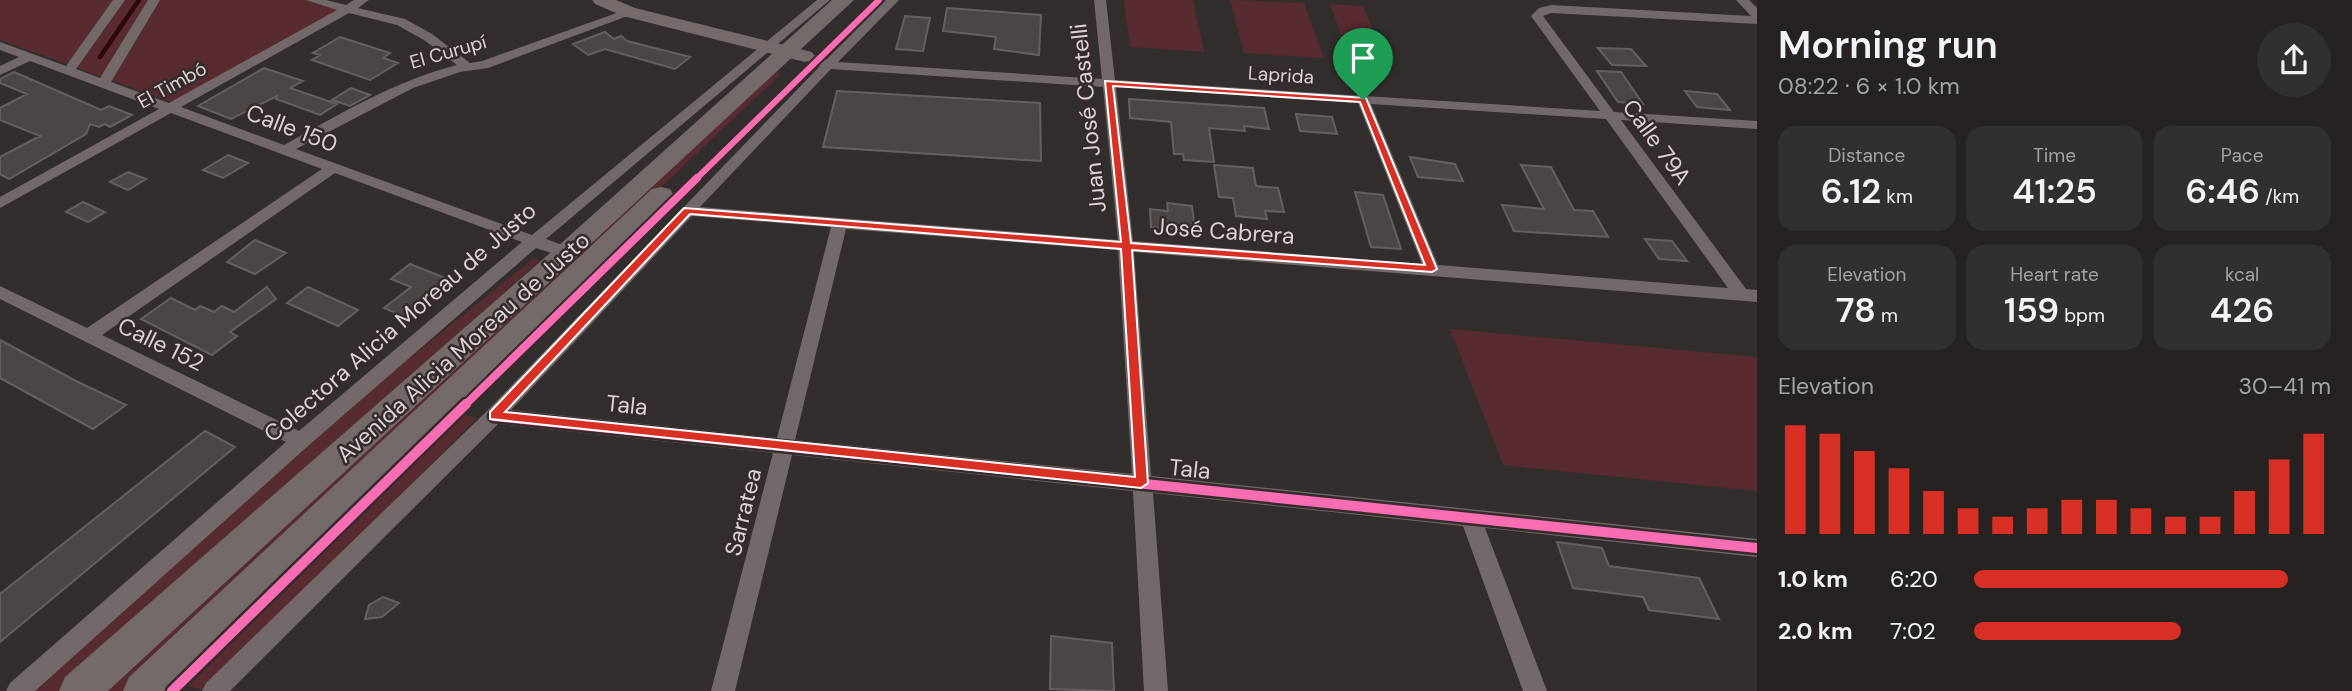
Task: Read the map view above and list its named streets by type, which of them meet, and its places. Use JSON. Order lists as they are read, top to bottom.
{
  "streets": {
    "main road": ["Avenida Alicia Moreau de Justo"],
    "street": [
      "El Curupí",
      "Laprida",
      "El Timbó",
      "Juan José Castelli",
      "Calle 150",
      "Calle 79A",
      "José Cabrera",
      "Colectora Alicia Moreau de Justo",
      "Calle 152",
      "Tala",
      "Sarratea"
    ]
  },
  "crossings": [
    ["El Curupí", "Calle 150"],
    ["Laprida", "Juan José Castelli"],
    ["Laprida", "Calle 79A"],
    ["Laprida", "Colectora Alicia Moreau de Justo"],
    ["Laprida", "Avenida Alicia Moreau de Justo"],
    ["El Timbó", "Calle 150"],
    ["Juan José Castelli", "José Cabrera"],
    ["Juan José Castelli", "Tala"],
    ["Calle 150", "Colectora Alicia Moreau de Justo"],
    ["Calle 150", "Avenida Alicia Moreau de Justo"],
    ["Calle 79A", "José Cabrera"],
    ["José Cabrera", "Colectora Alicia Moreau de Justo"],
    ["José Cabrera", "Sarratea"],
    ["Colectora Alicia Moreau de Justo", "Calle 152"],
    ["Colectora Alicia Moreau de Justo", "Avenida Alicia Moreau de Justo"],
    ["Colectora Alicia Moreau de Justo", "Tala"],
    ["Tala", "Sarratea"]
  ],
  "page": {
    "heading": ["Morning run", "08:22 · 6 × 1.0 km"],
    "stats": [
      ["Distance", "6.12 km"],
      ["Time", "41:25"],
      ["Pace", "6:46 /km"],
      ["Elevation", "78 m"],
      ["Heart rate", "159 bpm"],
      ["kcal", "426"]
    ],
    "chart": ["Elevation", "30–41 m"],
    "list": [
      {
        "name": "1.0 km",
        "note": "6:20"
      },
      {
        "name": "2.0 km",
        "note": "7:02"
      }
    ]
  }
}
